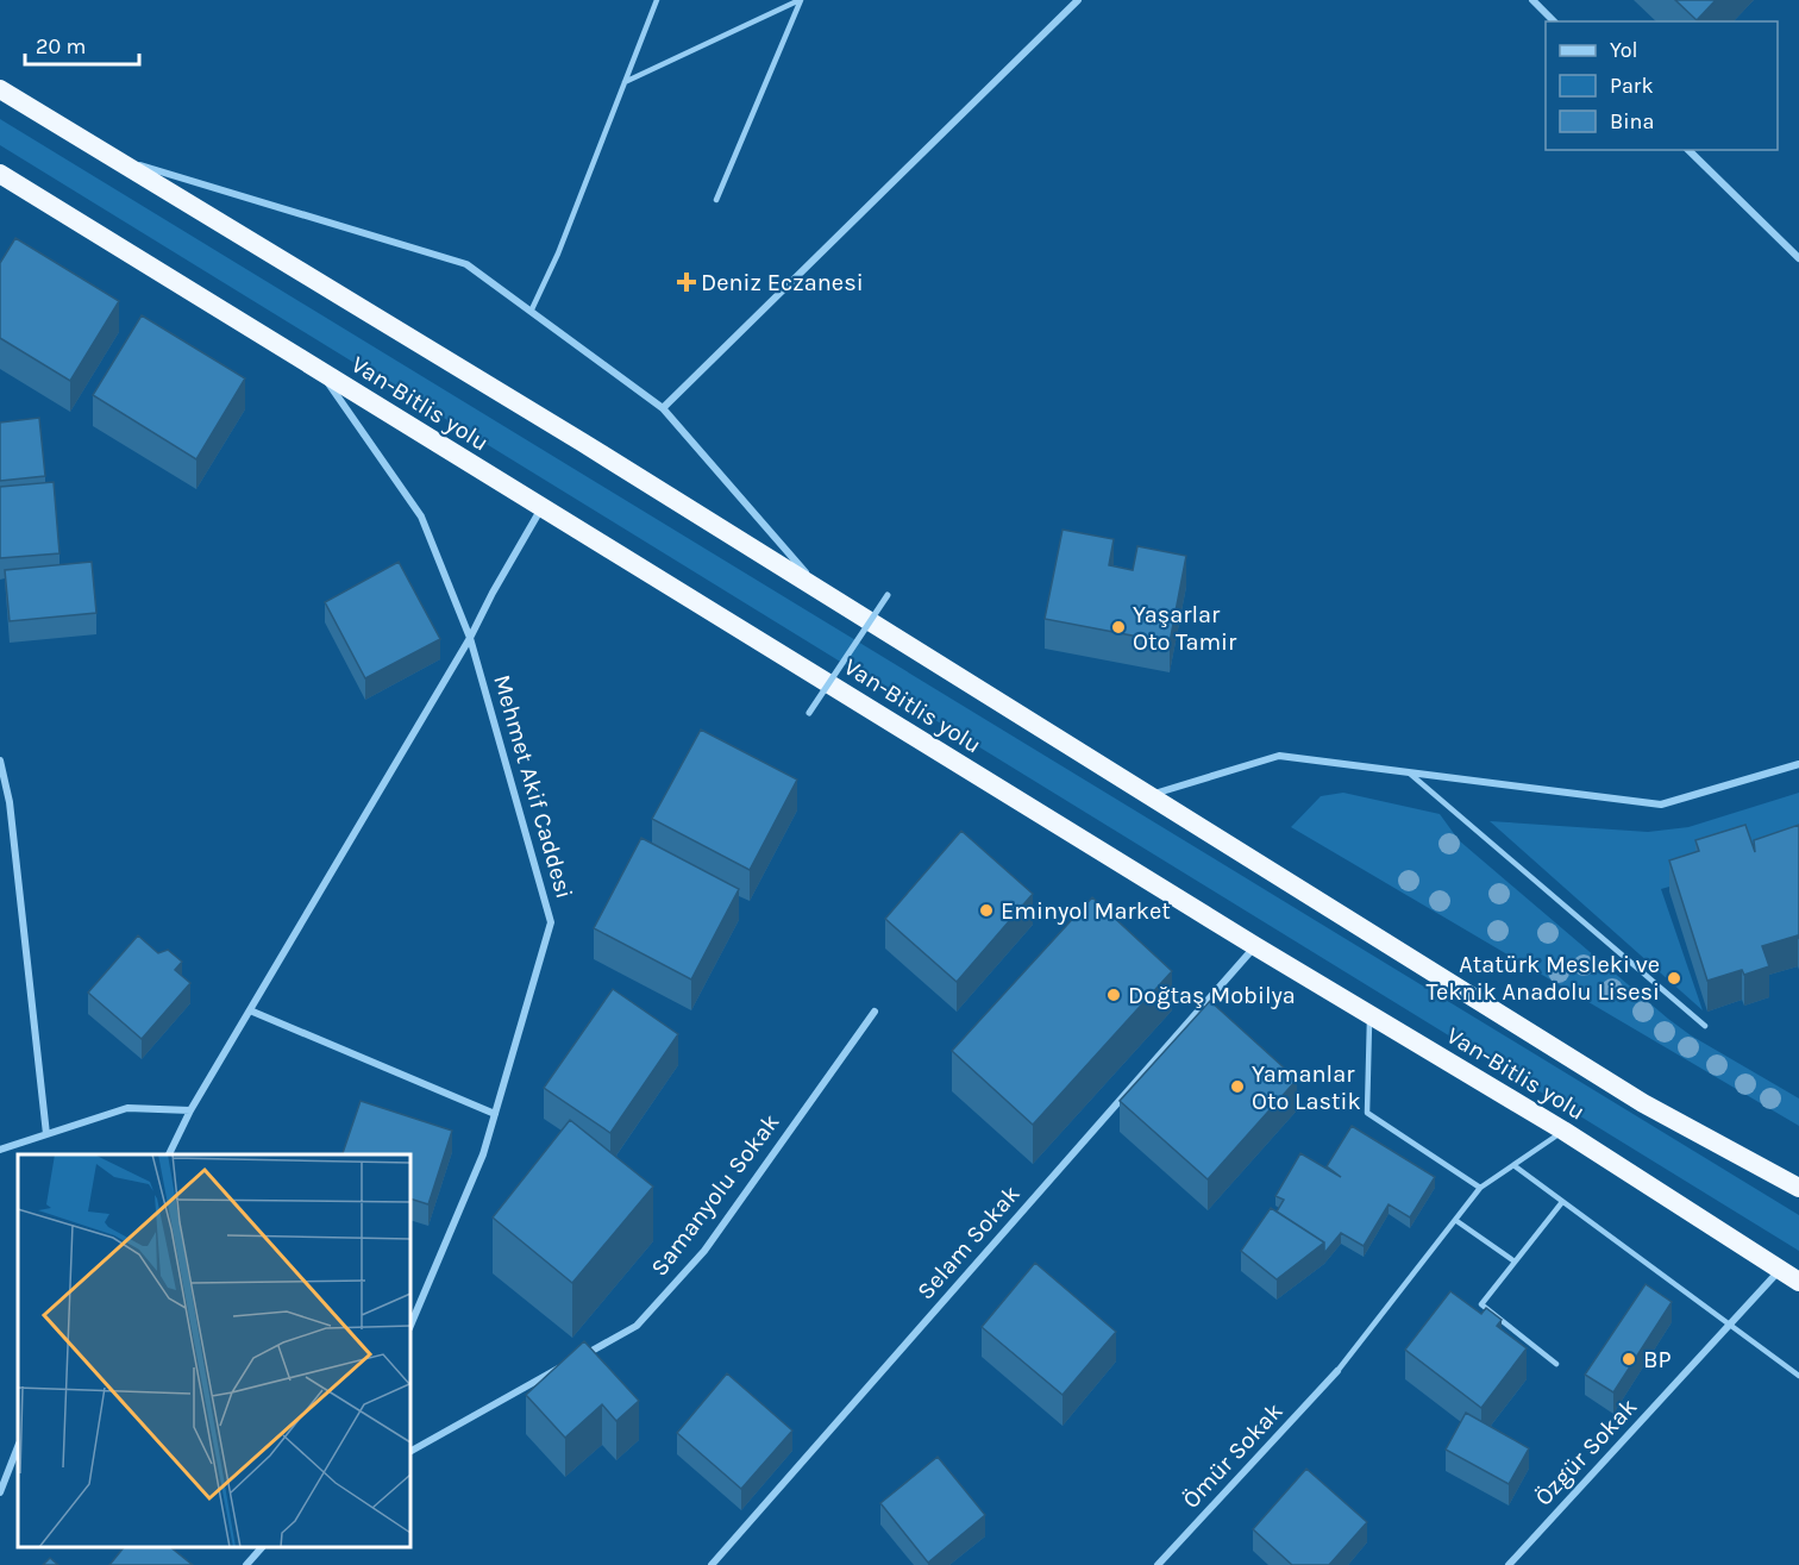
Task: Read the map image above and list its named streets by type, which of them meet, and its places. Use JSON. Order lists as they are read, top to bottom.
{
  "streets": {
    "highway": ["Van-Bitlis yolu"],
    "street": [
      "Mehmet Akif Caddesi",
      "Samanyolu Sokak",
      "Selam Sokak",
      "Özgür Sokak",
      "Ömür Sokak"
    ]
  },
  "crossings": [
    ["Van-Bitlis yolu", "Mehmet Akif Caddesi"],
    ["Van-Bitlis yolu", "Selam Sokak"],
    ["Van-Bitlis yolu", "Özgür Sokak"]
  ],
  "places": {
    "health": ["Deniz Eczanesi"],
    "other": [
      "Yaşarlar Oto Tamir",
      "Eminyol Market",
      "Atatürk Mesleki ve Teknik Anadolu Lisesi",
      "Doğtaş Mobilya",
      "Yamanlar Oto Lastik",
      "BP"
    ]
  },
  "legend": ["Yol", "Park", "Bina"],
  "scale_bar": "20 m"
}
